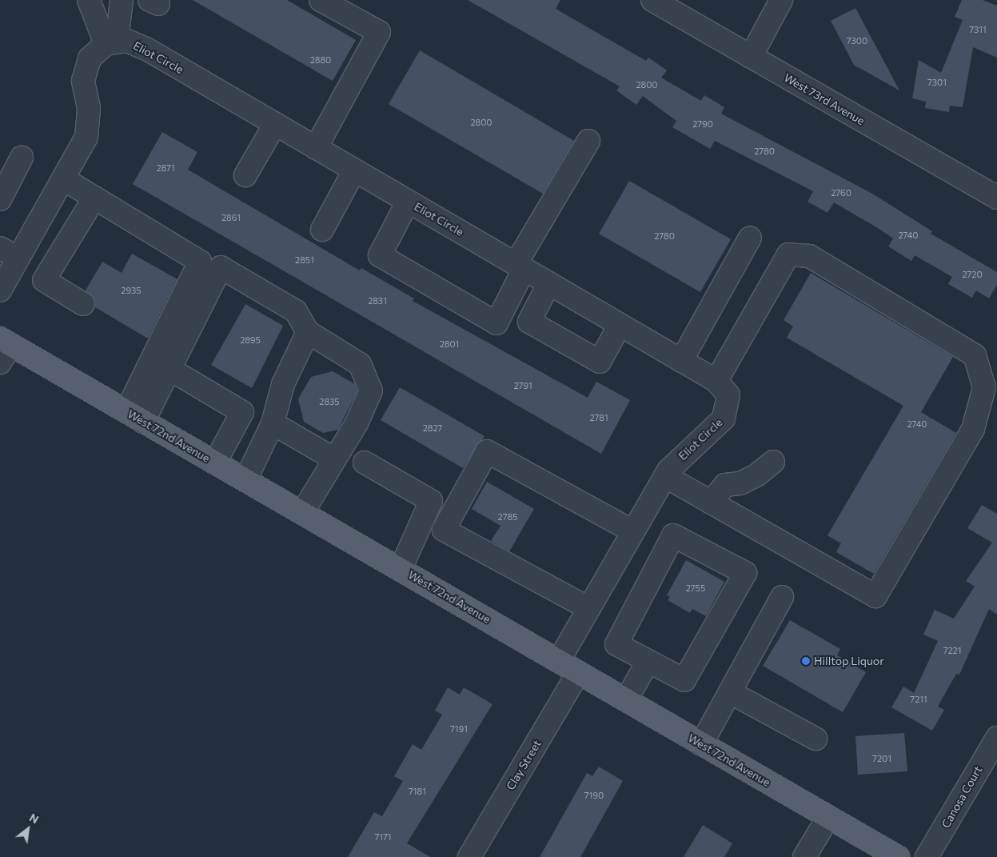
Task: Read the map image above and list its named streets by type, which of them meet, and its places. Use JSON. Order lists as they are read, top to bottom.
{
  "streets": {
    "main road": ["West 72nd Avenue"],
    "street": [
      "Eliot Circle",
      "West 73rd Avenue",
      "Clay Street",
      "Canosa Court"
    ]
  },
  "crossings": [
    ["Eliot Circle", "West 72nd Avenue"],
    ["West 72nd Avenue", "Clay Street"]
  ],
  "places": ["Hilltop Liquor"],
  "house_numbers": [
    "7311",
    "7300",
    "2880",
    "7301",
    "2800",
    "2800",
    "2790",
    "2780",
    "2871",
    "2760",
    "2861",
    "2740",
    "2780",
    "2851",
    "2720",
    "2935",
    "2831",
    "2895",
    "2801",
    "2791",
    "2835",
    "2781",
    "2740",
    "2827",
    "2785",
    "2755",
    "7221",
    "7211",
    "7191",
    "7201",
    "7181",
    "7190",
    "7171"
  ],
  "north": "top right"
}
